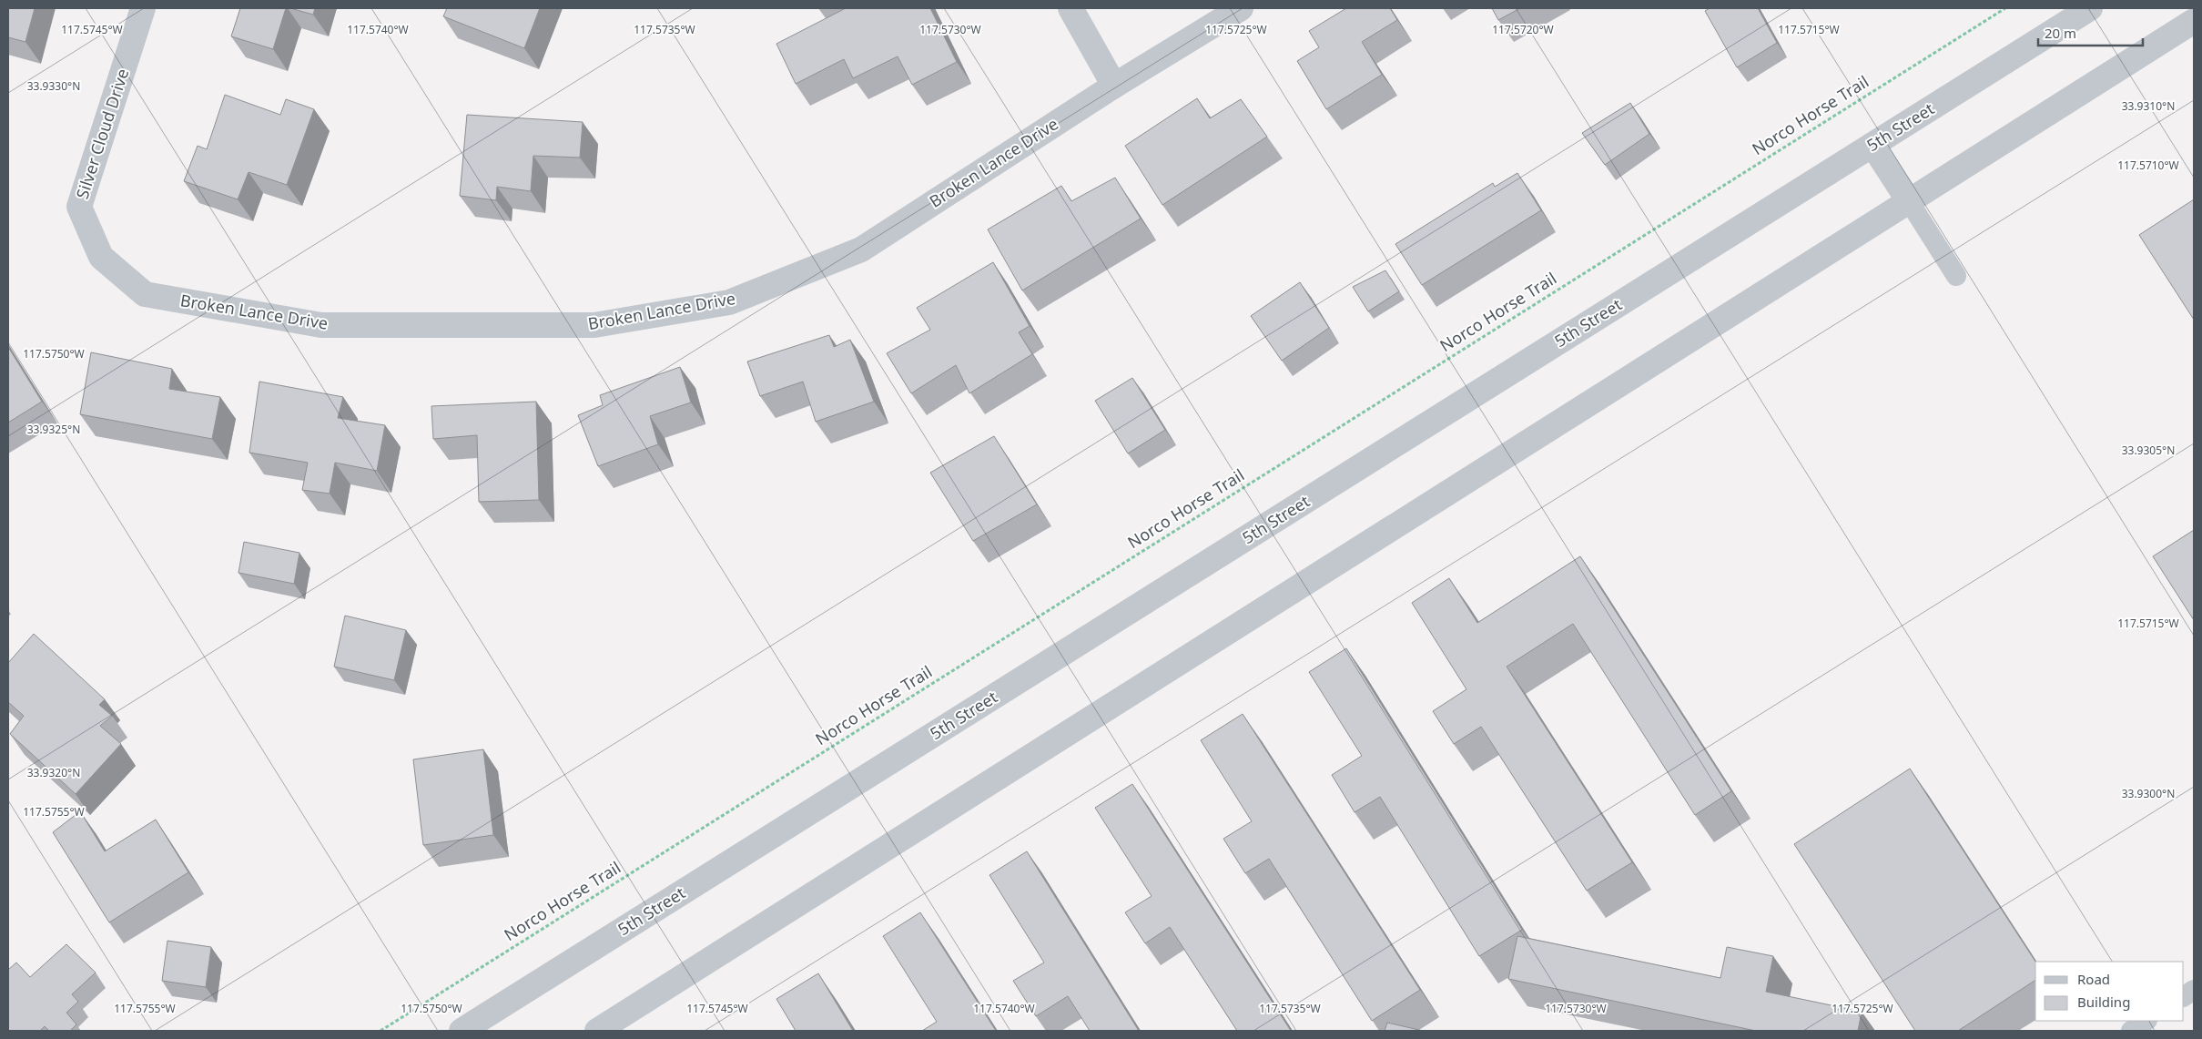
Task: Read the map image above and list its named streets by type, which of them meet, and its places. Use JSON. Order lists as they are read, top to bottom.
{
  "streets": {
    "street": ["5th Street", "Silver Cloud Drive", "Broken Lance Drive"],
    "path": ["Norco Horse Trail"]
  },
  "crossings": [
    ["Silver Cloud Drive", "Broken Lance Drive"]
  ],
  "legend": ["Road", "Building"],
  "scale_bar": "20 m",
  "coordinates": [
    "117.5720°W",
    "117.5715°W",
    "117.5745°W",
    "117.5740°W",
    "117.5735°W",
    "117.5730°W",
    "117.5725°W",
    "33.9330°N",
    "33.9310°N",
    "117.5710°W",
    "117.5750°W",
    "33.9325°N",
    "33.9305°N",
    "33.9320°N",
    "33.9300°N",
    "117.5755°W"
  ]
}
